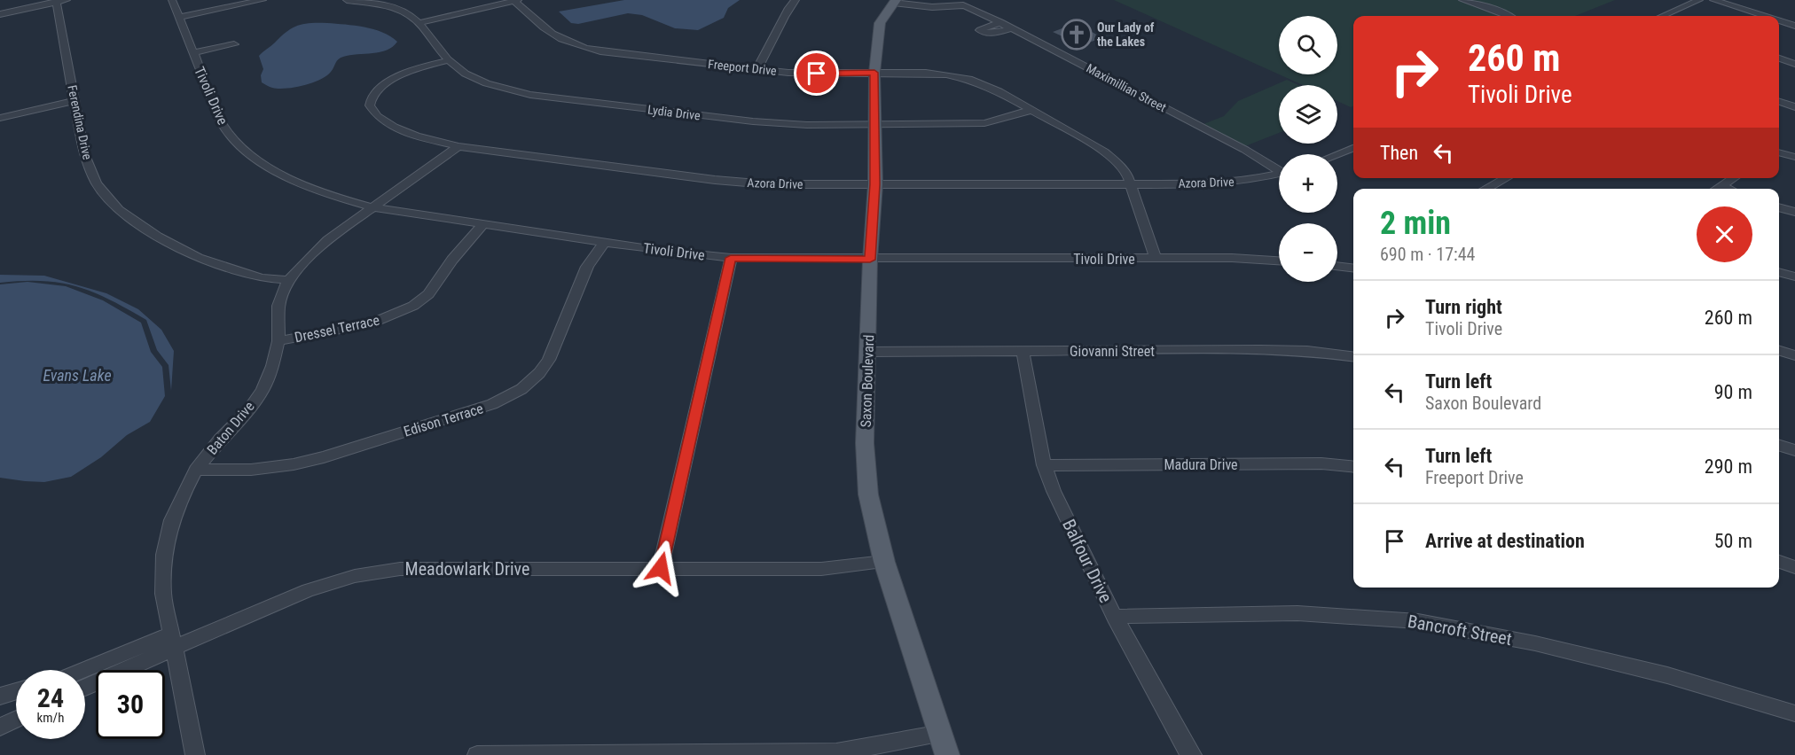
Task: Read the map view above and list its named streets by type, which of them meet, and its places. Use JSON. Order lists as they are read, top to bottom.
{
  "streets": {
    "main road": ["Saxon Boulevard"],
    "street": [
      "Freeport Drive",
      "Maximillian Street",
      "Tivoli Drive",
      "Lydia Drive",
      "Ferendina Drive",
      "Azora Drive",
      "Dressel Terrace",
      "Giovanni Street",
      "Edison Terrace",
      "Baton Drive",
      "Madura Drive",
      "Balfour Drive",
      "Meadowlark Drive",
      "Bancroft Street"
    ]
  },
  "crossings": [
    ["Freeport Drive", "Tivoli Drive"],
    ["Freeport Drive", "Lydia Drive"],
    ["Freeport Drive", "Azora Drive"],
    ["Freeport Drive", "Saxon Boulevard"],
    ["Tivoli Drive", "Dressel Terrace"],
    ["Tivoli Drive", "Saxon Boulevard"],
    ["Tivoli Drive", "Edison Terrace"],
    ["Tivoli Drive", "Baton Drive"],
    ["Lydia Drive", "Azora Drive"],
    ["Lydia Drive", "Saxon Boulevard"],
    ["Ferendina Drive", "Baton Drive"],
    ["Azora Drive", "Saxon Boulevard"],
    ["Azora Drive", "Baton Drive"],
    ["Dressel Terrace", "Baton Drive"],
    ["Giovanni Street", "Saxon Boulevard"],
    ["Giovanni Street", "Balfour Drive"],
    ["Saxon Boulevard", "Meadowlark Drive"],
    ["Edison Terrace", "Baton Drive"],
    ["Baton Drive", "Meadowlark Drive"],
    ["Madura Drive", "Balfour Drive"],
    ["Balfour Drive", "Bancroft Street"]
  ],
  "water": ["Evans Lake"],
  "places": {
    "church": ["Our Lady of the Lakes"]
  },
  "page": {
    "map_buttons": ["+", "−"],
    "turn": ["260 m", "Tivoli Drive"],
    "then": "Then",
    "heading": ["2 min", "690 m · 17:44"],
    "list": [
      {
        "name": "Turn right",
        "note": "Tivoli Drive",
        "value": "260 m"
      },
      {
        "name": "Turn left",
        "note": "Saxon Boulevard",
        "value": "90 m"
      },
      {
        "name": "Turn left",
        "note": "Freeport Drive",
        "value": "290 m"
      },
      {
        "name": "Arrive at destination",
        "value": "50 m"
      }
    ],
    "speed": "24 km/h",
    "limit": "30"
  }
}
